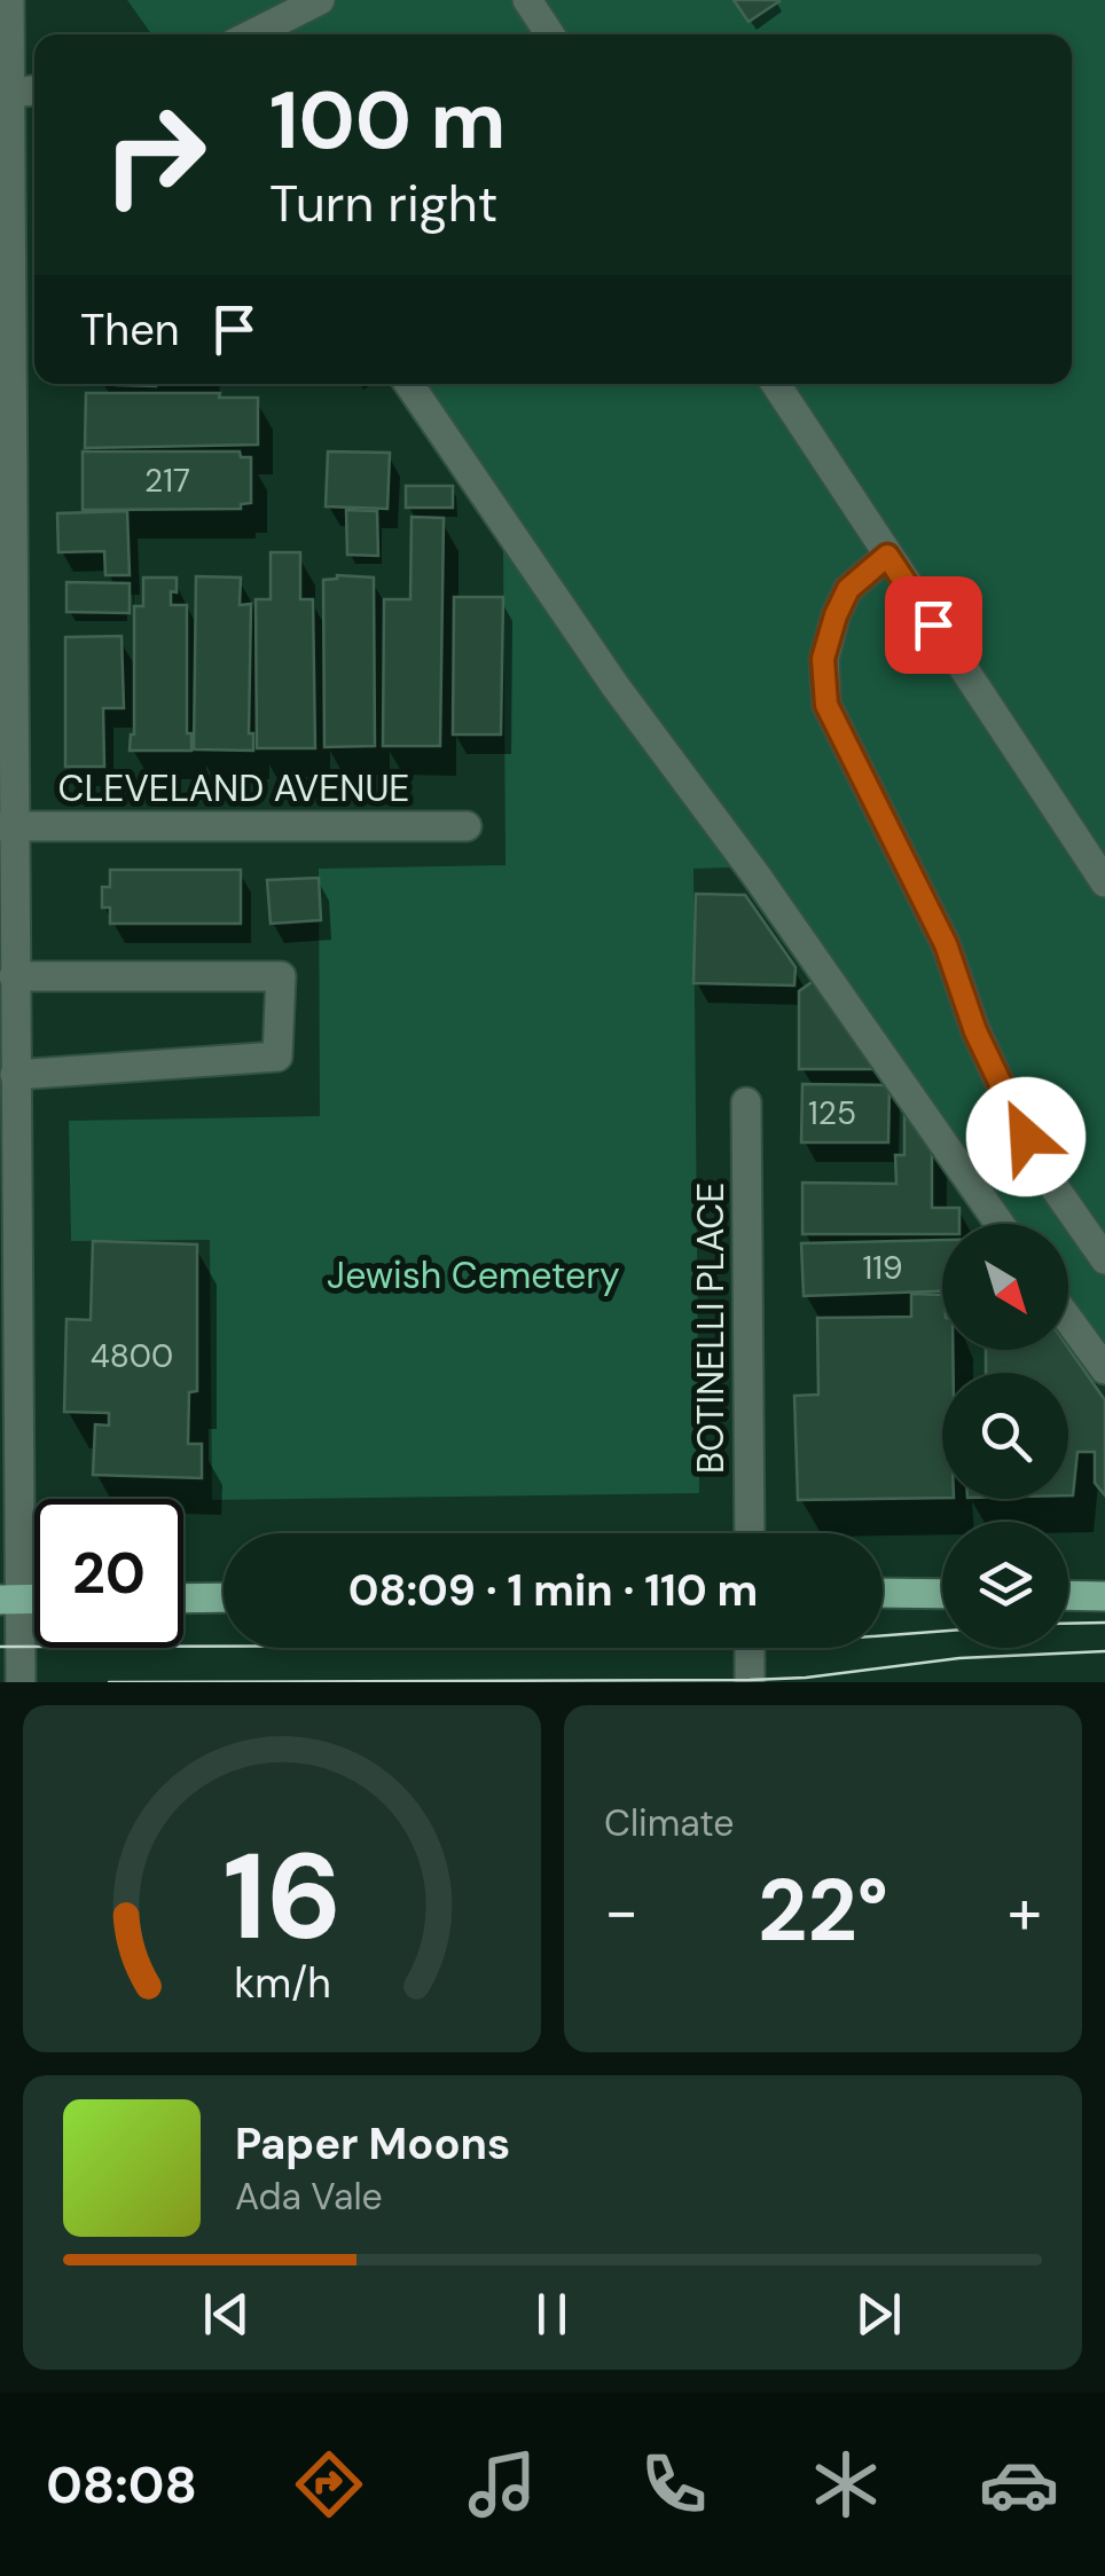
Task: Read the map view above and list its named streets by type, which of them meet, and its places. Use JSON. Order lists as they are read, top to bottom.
{
  "streets": {
    "street": ["CLEVELAND AVENUE", "BOTINELLI PLACE"]
  },
  "parks": ["Jewish Cemetery"],
  "house_numbers": [
    "217",
    "125",
    "119",
    "4800"
  ],
  "north": "bottom right",
  "page": {
    "turn": ["100 m", "Turn right"],
    "then": "Then",
    "limit": "20",
    "trip": "08:09 · 1 min · 110 m",
    "tile": "Climate",
    "heat": ["−", "22°", "+"],
    "song": ["Paper Moons", "Ada Vale"],
    "tabs": "08:08",
    "gauge": ["16", "km/h"]
  }
}
